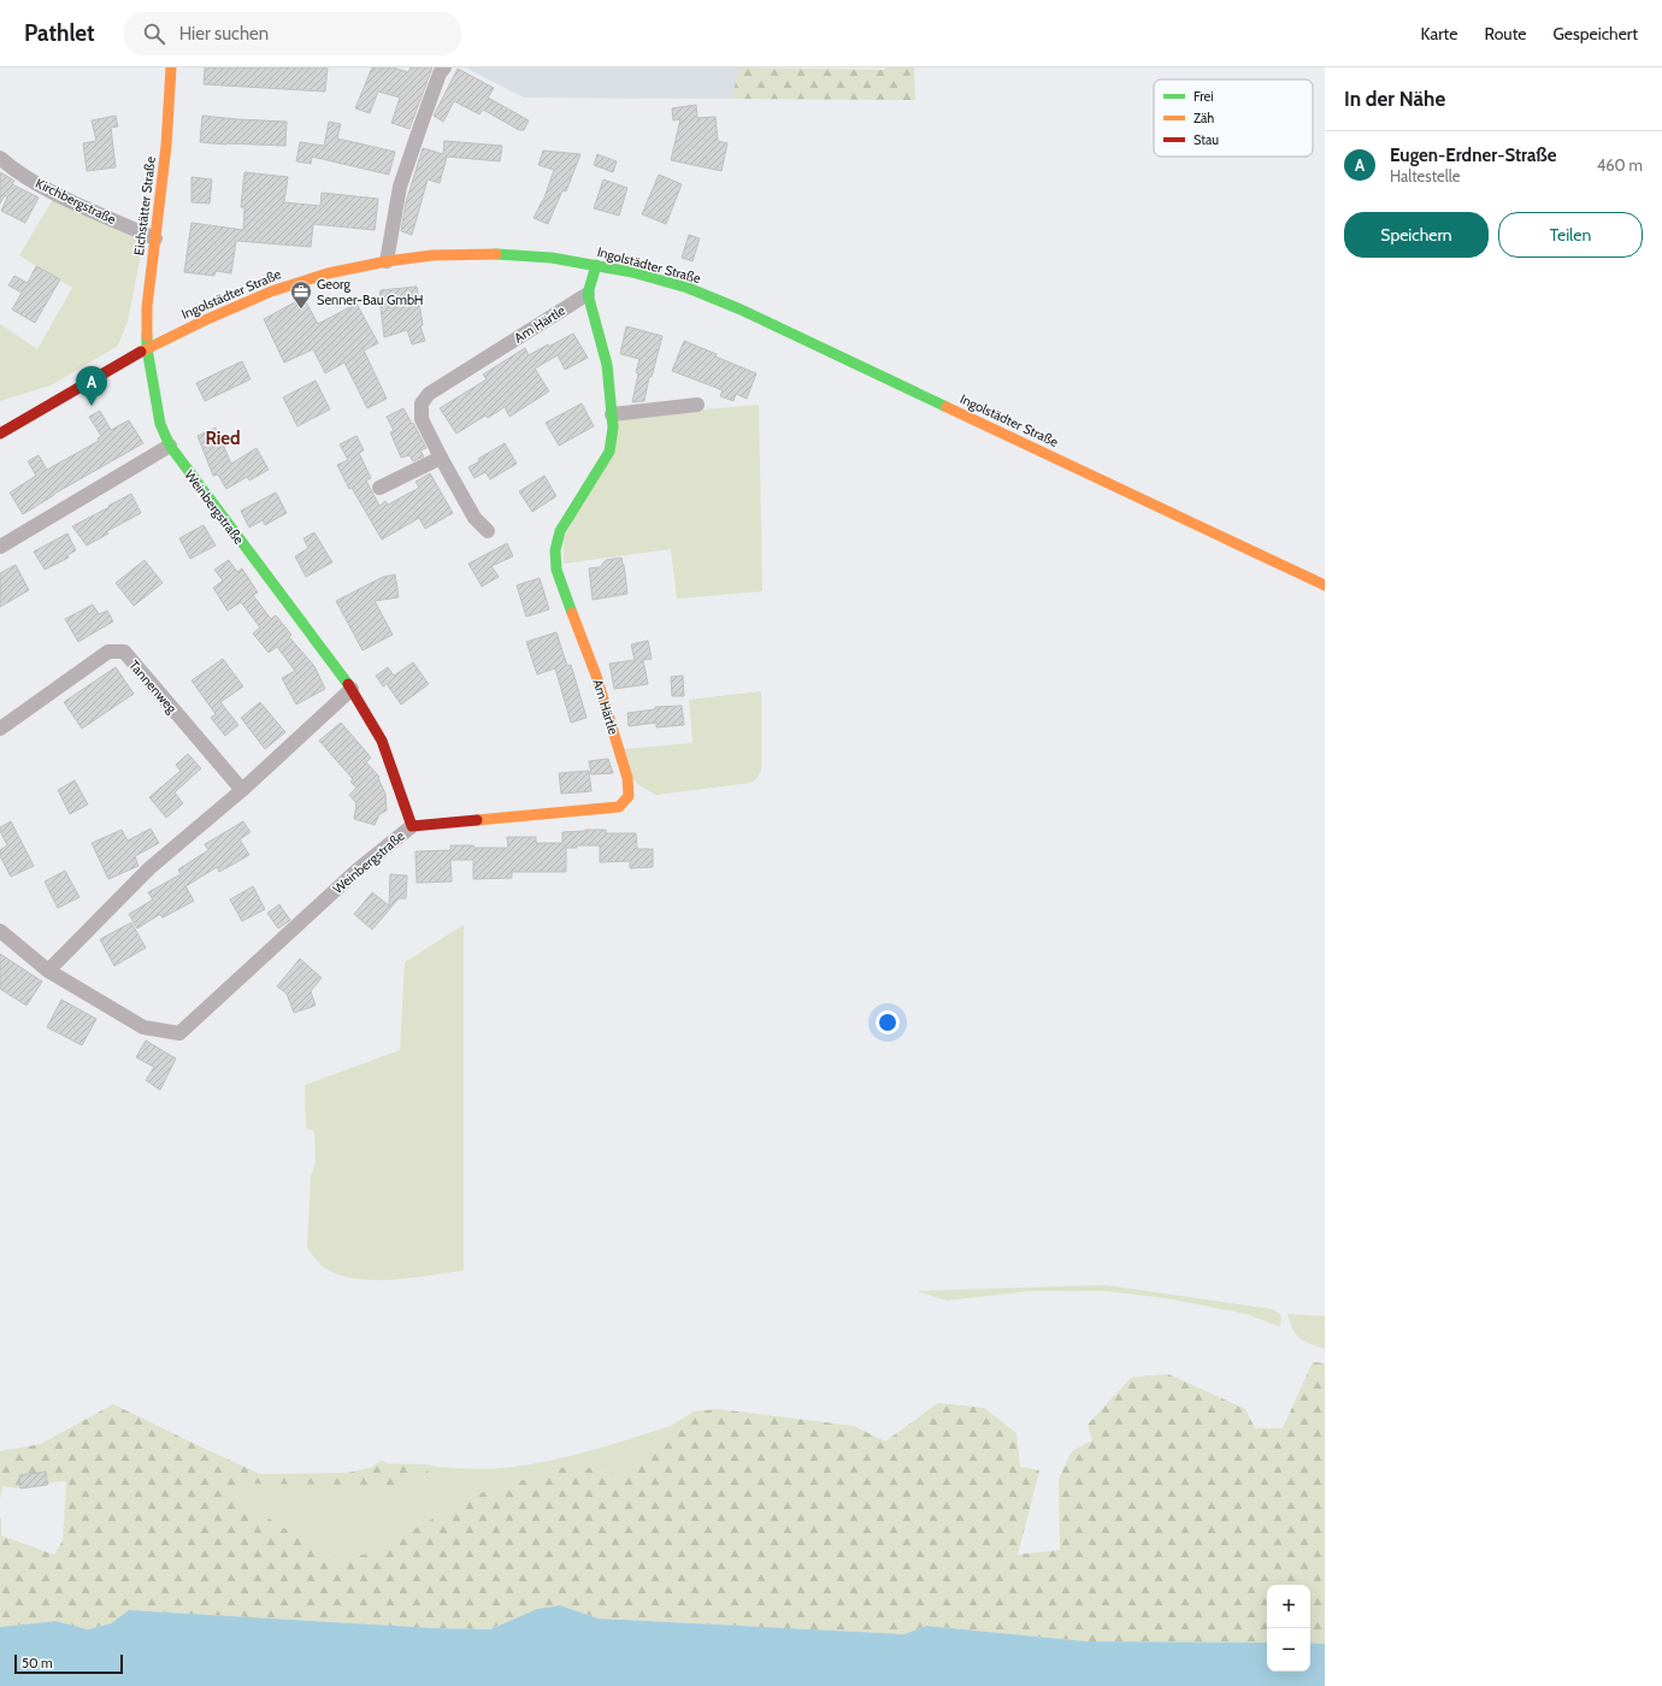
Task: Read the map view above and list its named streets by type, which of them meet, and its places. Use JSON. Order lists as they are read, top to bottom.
{
  "streets": {
    "main road": [
      "Eichstätter Straße",
      "Ingolstädter Straße",
      "Am Härtle",
      "Weinbergstraße"
    ],
    "street": ["Kirchbergstraße", "Tannenweg"]
  },
  "crossings": [
    ["Kirchbergstraße", "Eichstätter Straße"],
    ["Eichstätter Straße", "Ingolstädter Straße"],
    ["Eichstätter Straße", "Weinbergstraße"],
    ["Ingolstädter Straße", "Weinbergstraße"],
    ["Am Härtle", "Weinbergstraße"]
  ],
  "districts": ["Ried"],
  "places": {
    "office": ["Georg Senner-Bau GmbH"]
  },
  "legend": ["Frei", "Zäh", "Stau"],
  "scale_bar": "50 m",
  "page": {
    "header": "Pathlet",
    "search": "Hier suchen",
    "nav": ["Karte", "Route", "Gespeichert"],
    "heading": "In der Nähe",
    "list": [
      {
        "mark": "A",
        "name": "Eugen-Erdner-Straße",
        "note": "Haltestelle",
        "value": "460 m"
      }
    ],
    "buttons": ["Speichern", "Teilen"],
    "pins": "A",
    "map_buttons": ["+", "−"],
    "scale": "50 m"
  }
}
